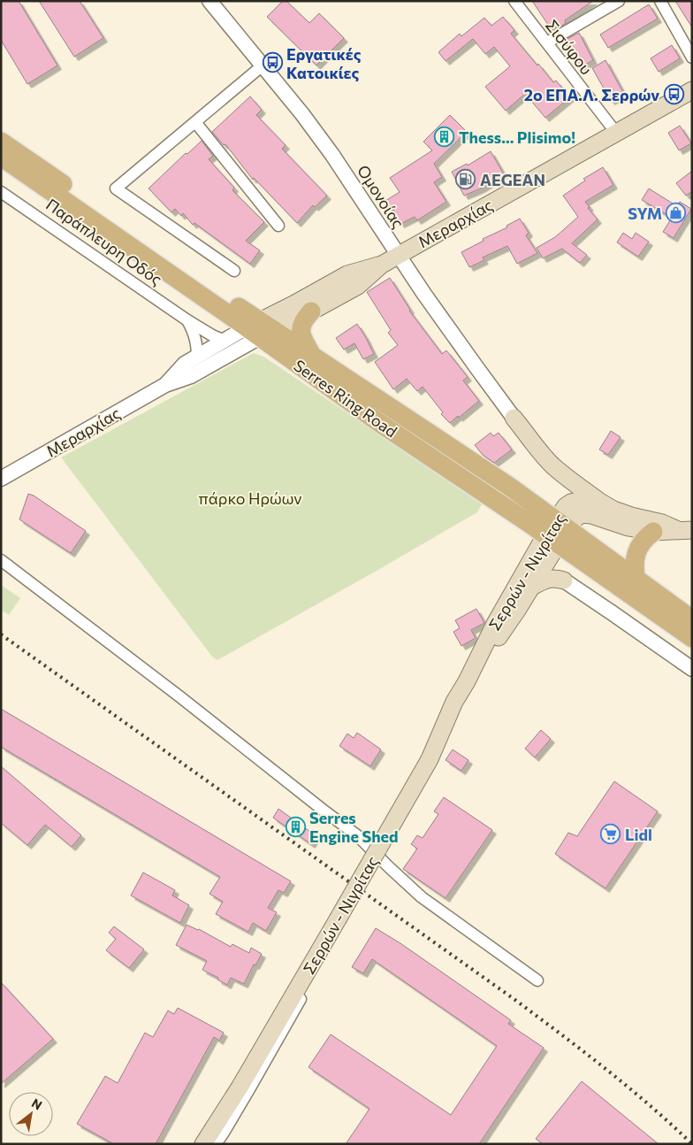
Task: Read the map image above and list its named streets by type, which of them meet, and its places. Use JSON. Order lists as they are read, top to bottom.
{
  "streets": {
    "main road": ["Μεραρχίας", "Serres Ring Road", "Σερρών - Νιγρίτας"],
    "street": ["Σισύφου", "Ομονοίας", "Παράπλευρη Οδός"]
  },
  "crossings": [
    ["Σισύφου", "Μεραρχίας"],
    ["Ομονοίας", "Μεραρχίας"],
    ["Μεραρχίας", "Παράπλευρη Οδός"],
    ["Μεραρχίας", "Serres Ring Road"],
    ["Serres Ring Road", "Σερρών - Νιγρίτας"]
  ],
  "parks": ["πάρκο Ηρώων"],
  "places": {
    "bus stop": ["Εργατικές Κατοικίες", "2ο ΕΠΑ.Λ. Σερρών"],
    "building": ["Thess… Plisimo!", "Serres Engine Shed"],
    "fuel station": ["AEGEAN"],
    "shop": ["SYM"],
    "supermarket": ["Lidl"]
  },
  "north": "top right"
}
